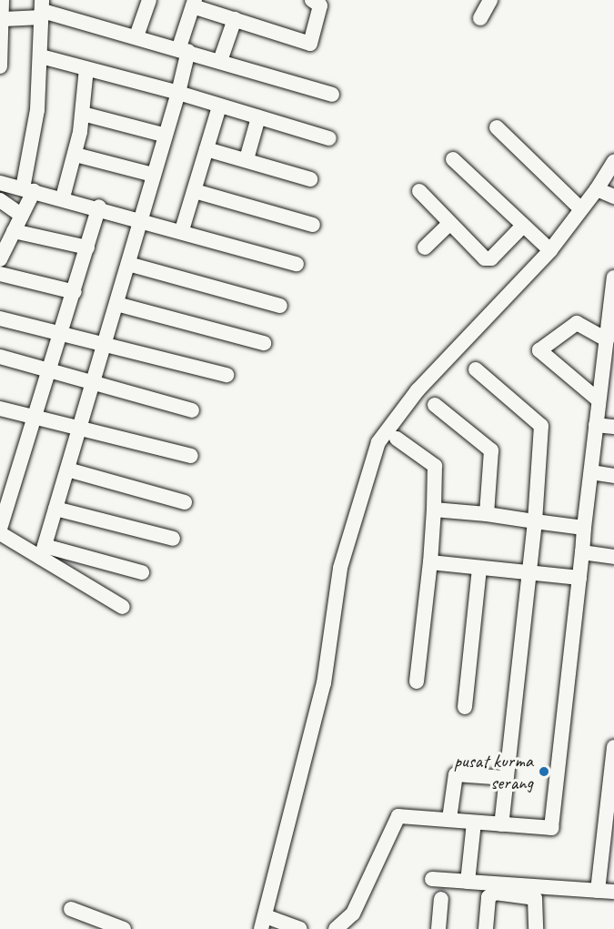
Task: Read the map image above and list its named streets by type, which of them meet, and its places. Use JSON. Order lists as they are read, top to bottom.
{
  "places": ["pusat kurma serang"]
}
